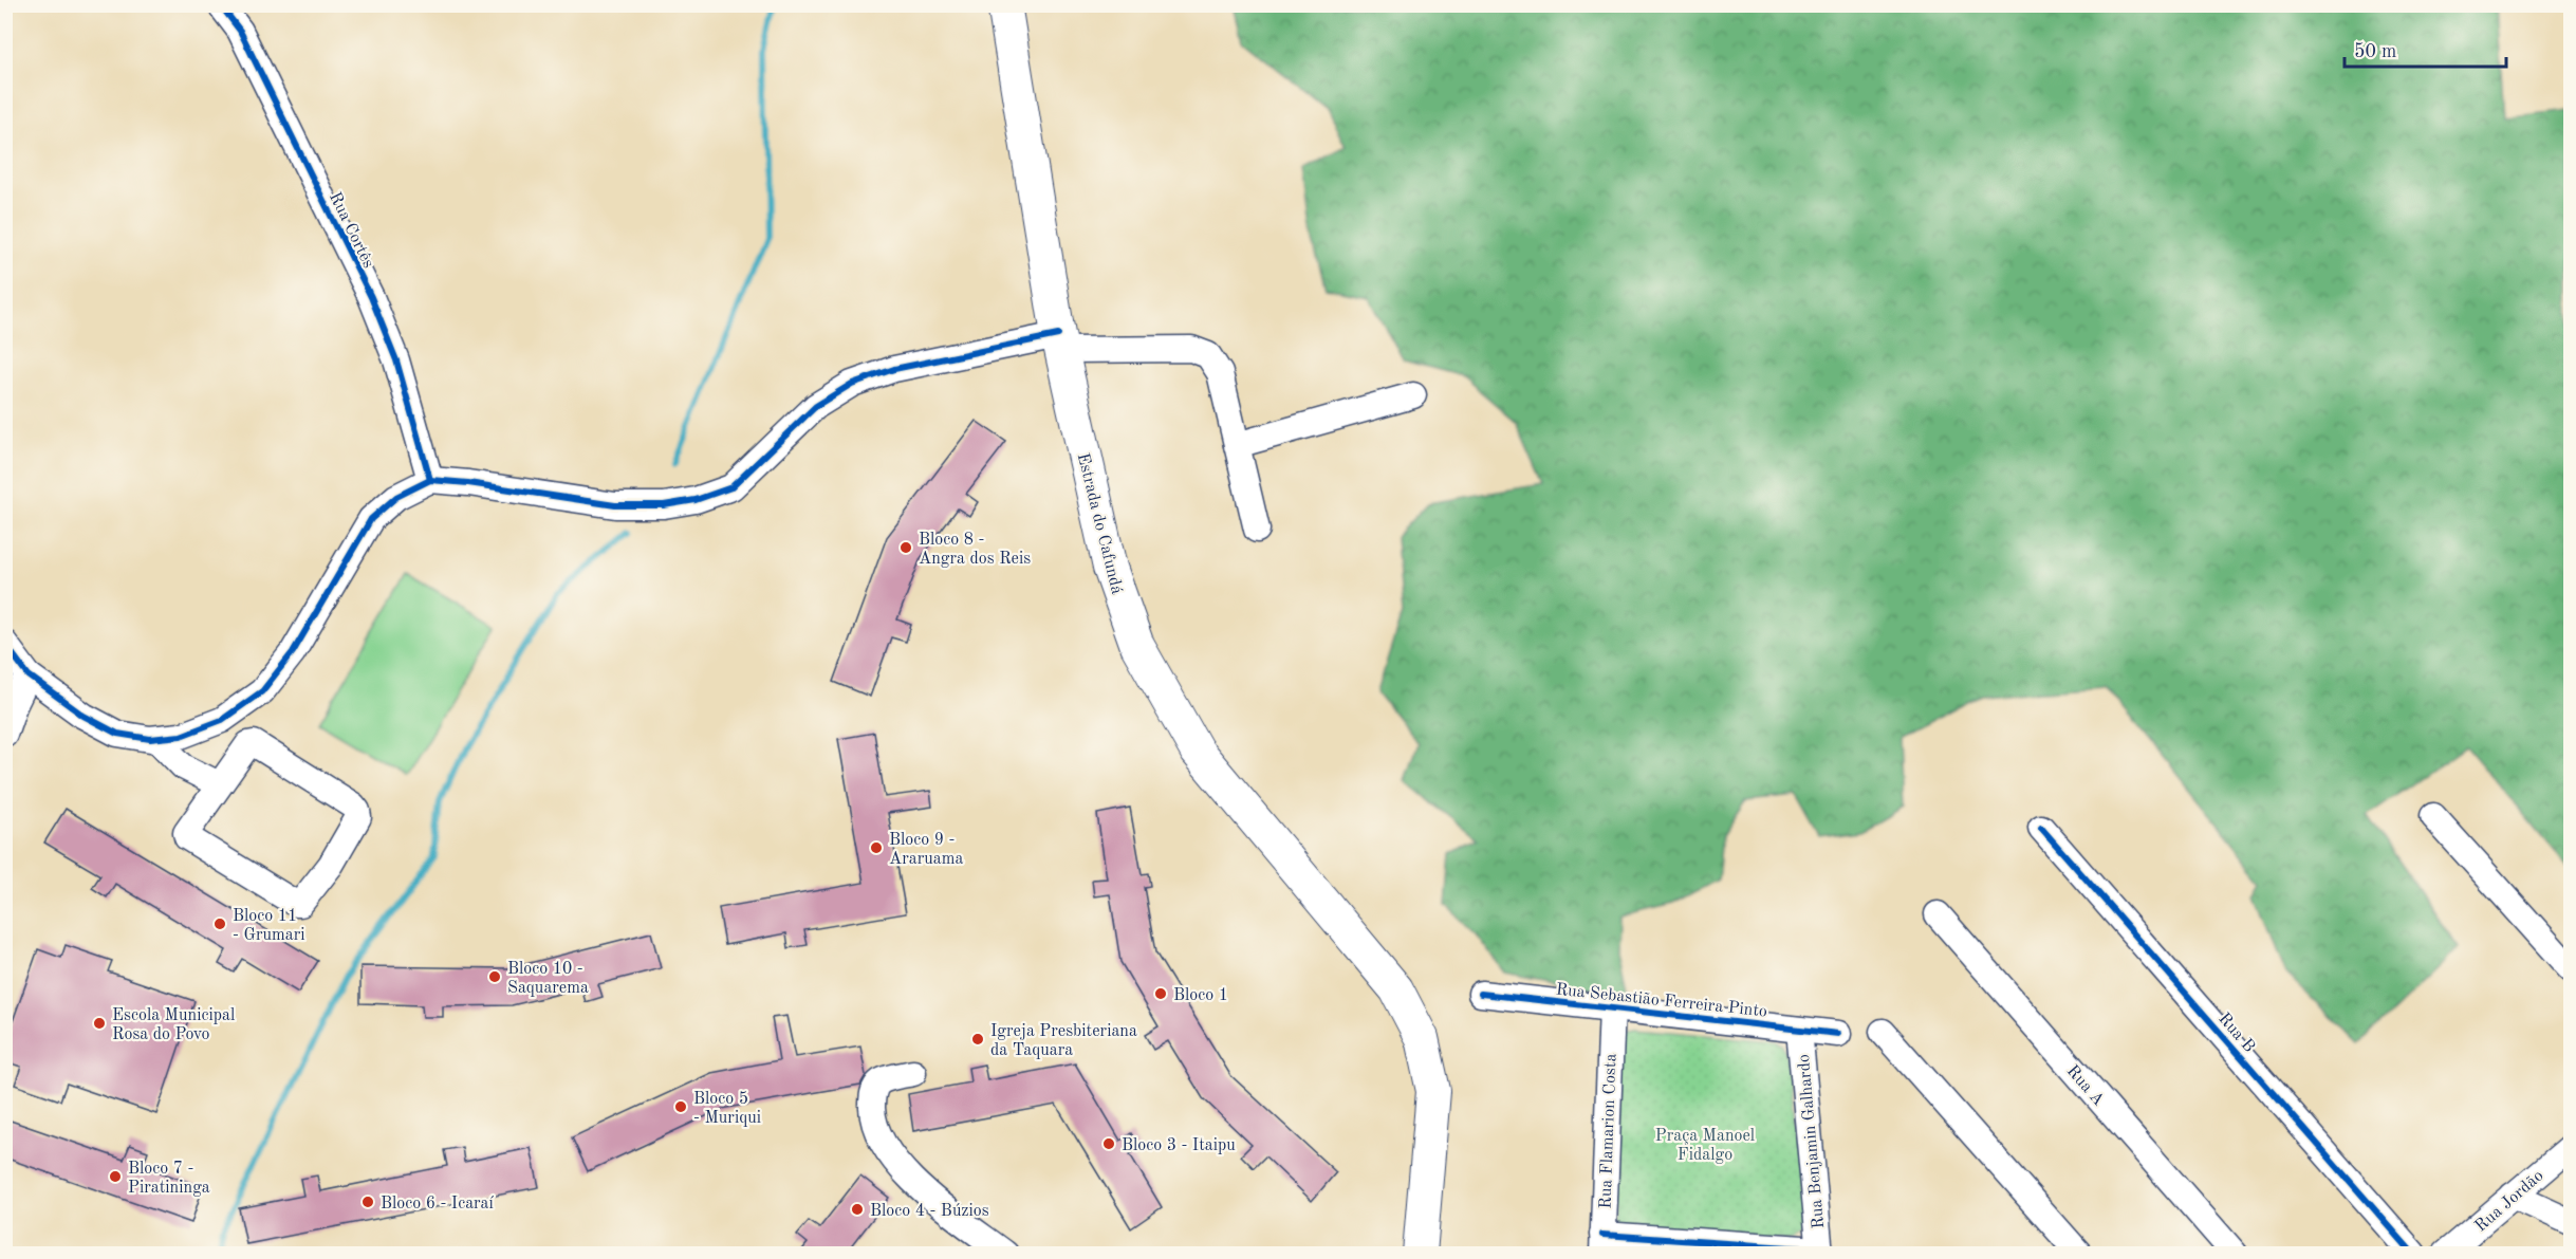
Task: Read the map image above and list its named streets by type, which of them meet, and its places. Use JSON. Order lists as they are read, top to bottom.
{
  "streets": {
    "main road": ["Estrada do Cafundá"],
    "street": [
      "Rua Cortês",
      "Rua Sebastião Ferreira Pinto",
      "Rua B",
      "Rua A",
      "Rua Flamarion Costa",
      "Rua Benjamin Galhardo",
      "Rua Jordão"
    ]
  },
  "crossings": [
    ["Rua Sebastião Ferreira Pinto", "Rua Flamarion Costa"],
    ["Rua Sebastião Ferreira Pinto", "Rua Benjamin Galhardo"]
  ],
  "parks": ["Praça Manoel Fidalgo"],
  "places": [
    "Bloco 8 - Angra dos Reis",
    "Bloco 9 - Araruama",
    "Bloco 11 - Grumari",
    "Bloco 10 - Saquarema",
    "Bloco 1",
    "Escola Municipal Rosa do Povo",
    "Igreja Presbiteriana da Taquara",
    "Bloco 5 - Muriqui",
    "Bloco 3 - Itaipu",
    "Bloco 7 - Piratininga",
    "Bloco 6 - Icaraí",
    "Bloco 4 - Búzios"
  ],
  "scale_bar": "50 m"
}
